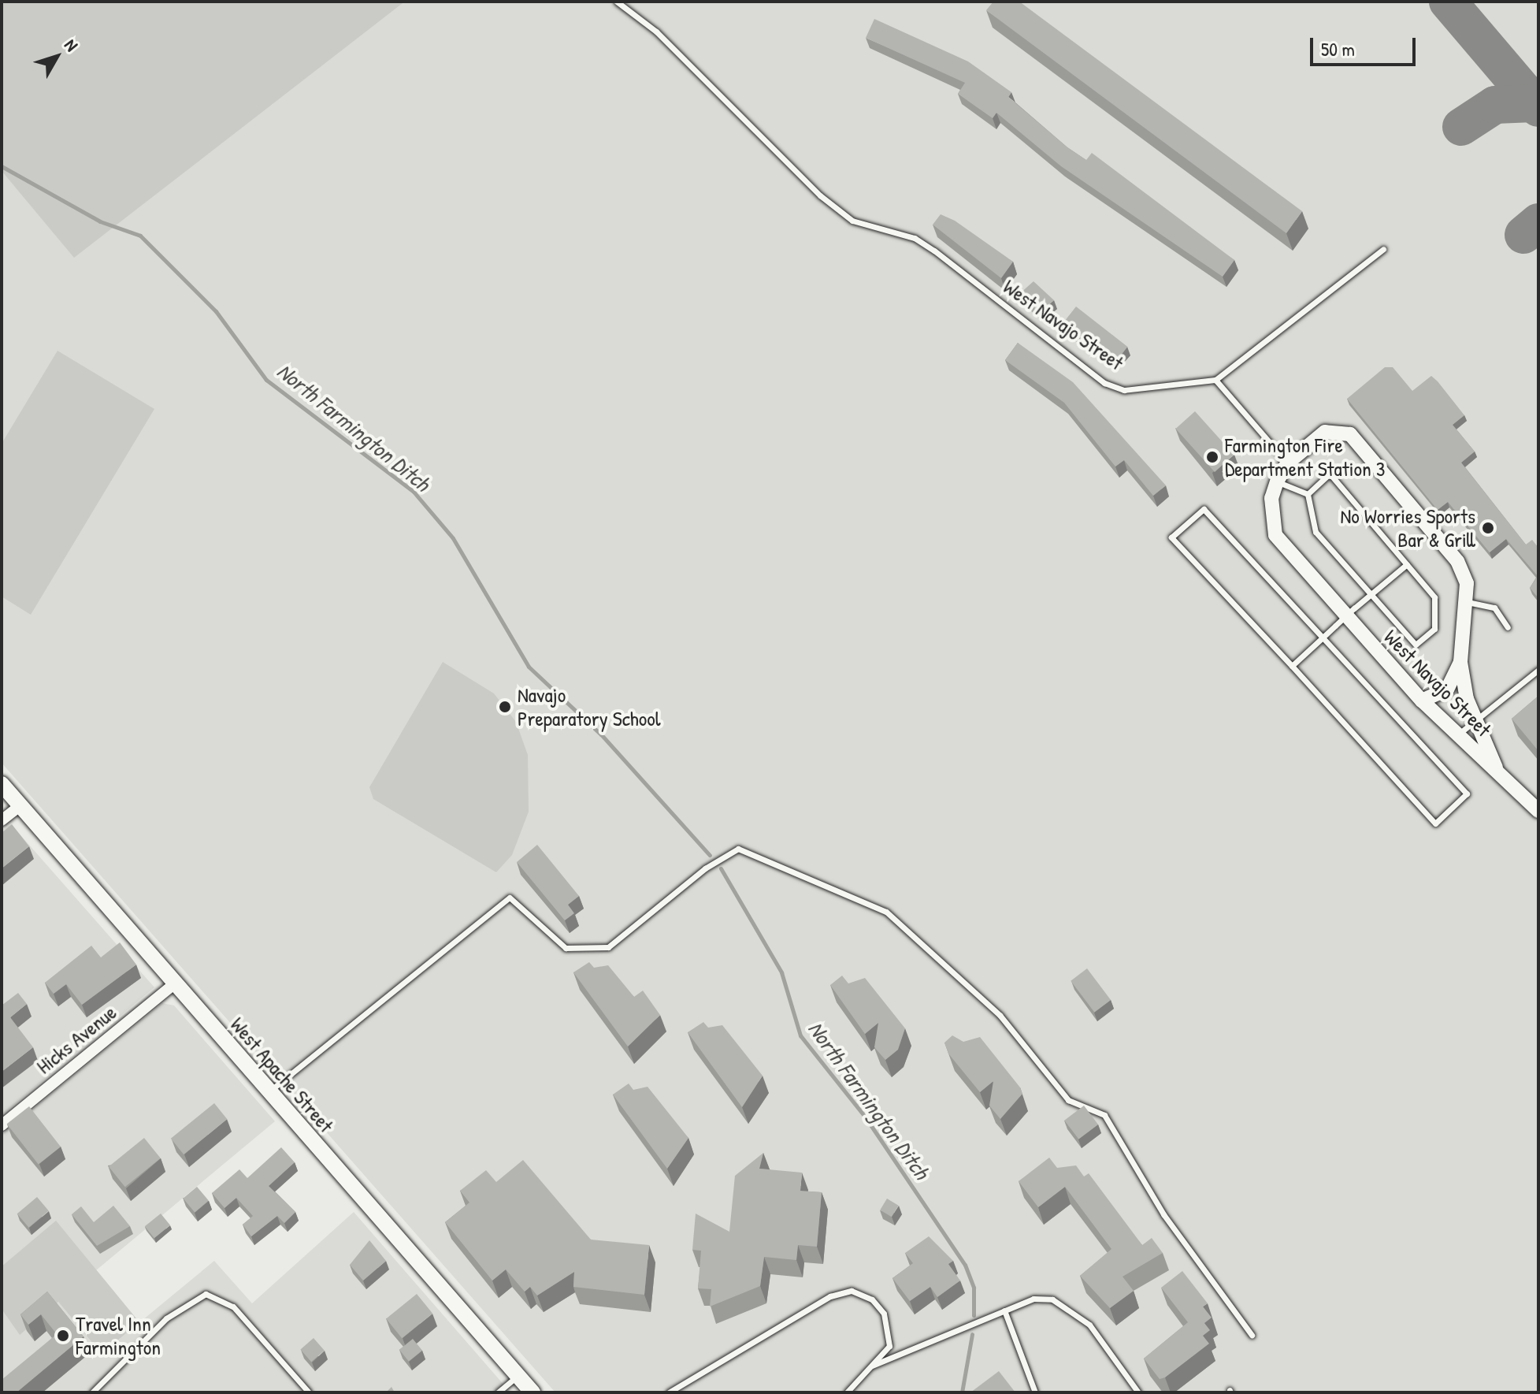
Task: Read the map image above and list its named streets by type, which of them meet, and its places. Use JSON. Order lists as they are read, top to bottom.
{
  "streets": {
    "main road": ["West Apache Street"],
    "street": ["West Navajo Street", "Hicks Avenue"]
  },
  "crossings": [
    ["Hicks Avenue", "West Apache Street"]
  ],
  "water": ["North Farmington Ditch"],
  "places": [
    "Farmington Fire Department Station 3",
    "No Worries Sports Bar & Grill",
    "Navajo Preparatory School",
    "Travel Inn Farmington"
  ],
  "scale_bar": "50 m",
  "north": "top right"
}
